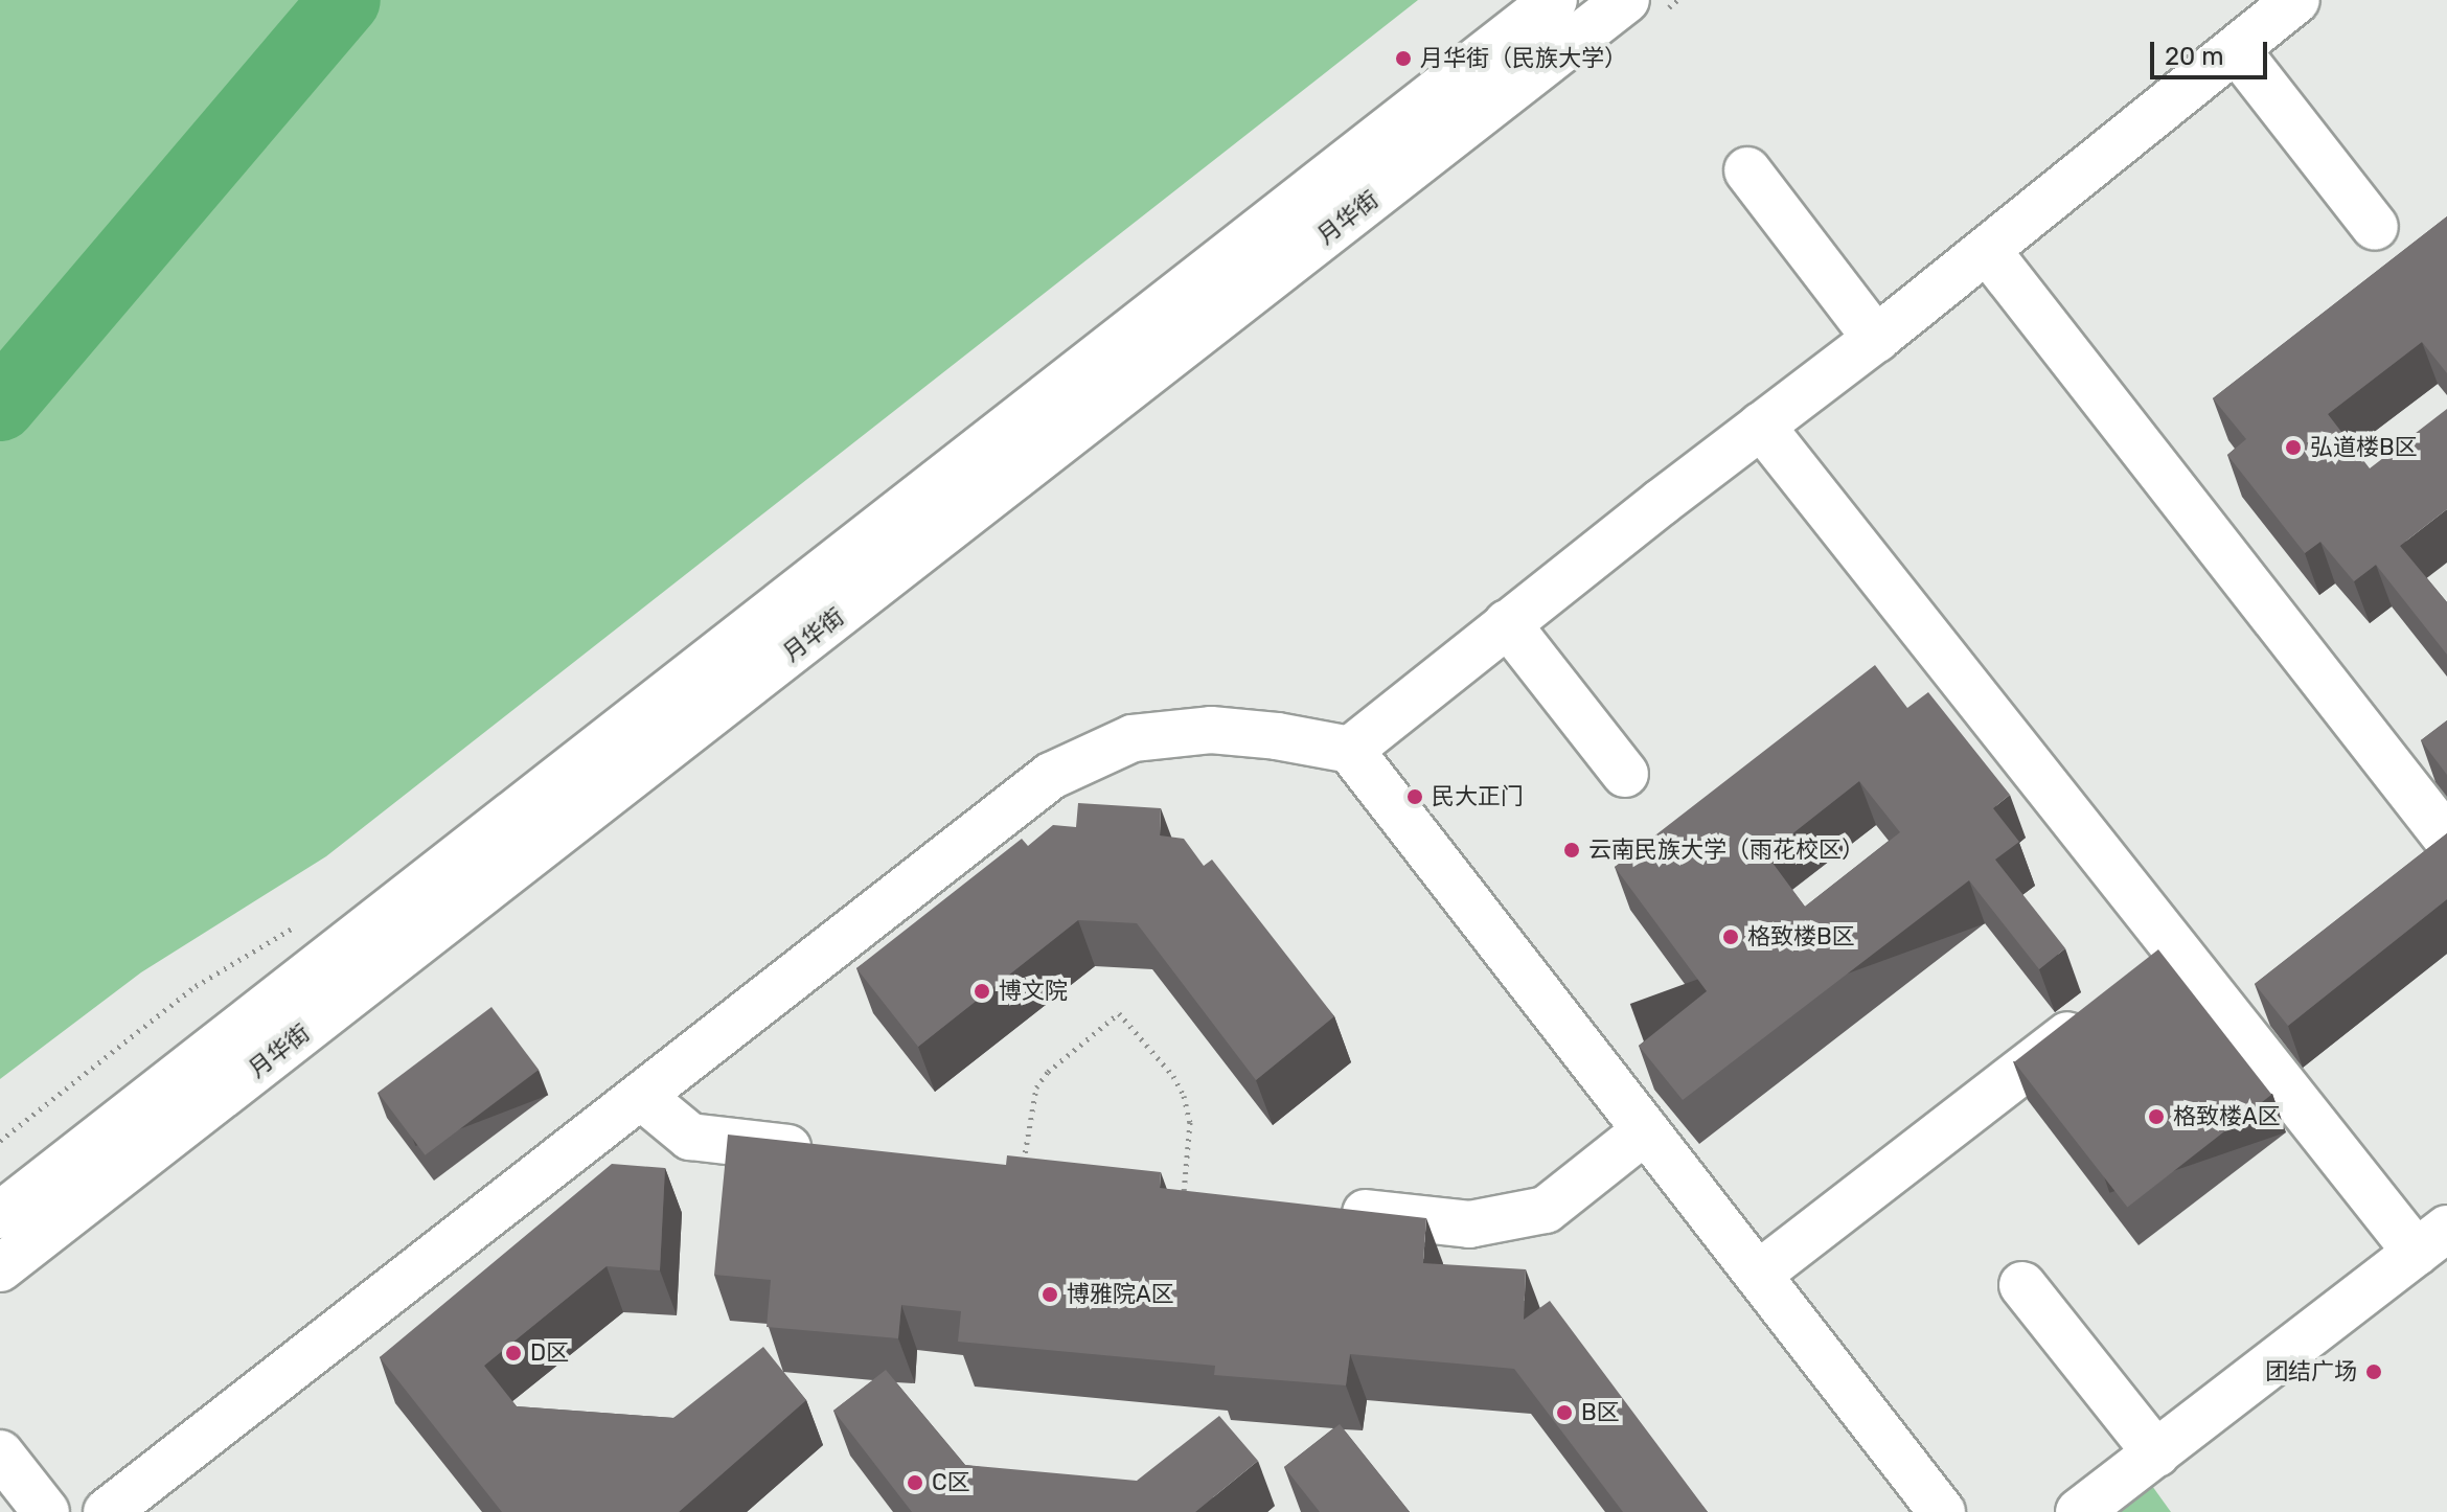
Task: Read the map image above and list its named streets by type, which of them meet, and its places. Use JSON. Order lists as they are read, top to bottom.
{
  "streets": {
    "street": ["月华街"]
  },
  "places": [
    "月华街（民族大学）",
    "弘道楼B区",
    "民大正门",
    "云南民族大学（雨花校区）",
    "格致楼B区",
    "博文院",
    "格致楼A区",
    "博雅院A区",
    "D区",
    "团结广场",
    "B区",
    "C区"
  ],
  "scale_bar": "20 m"
}
